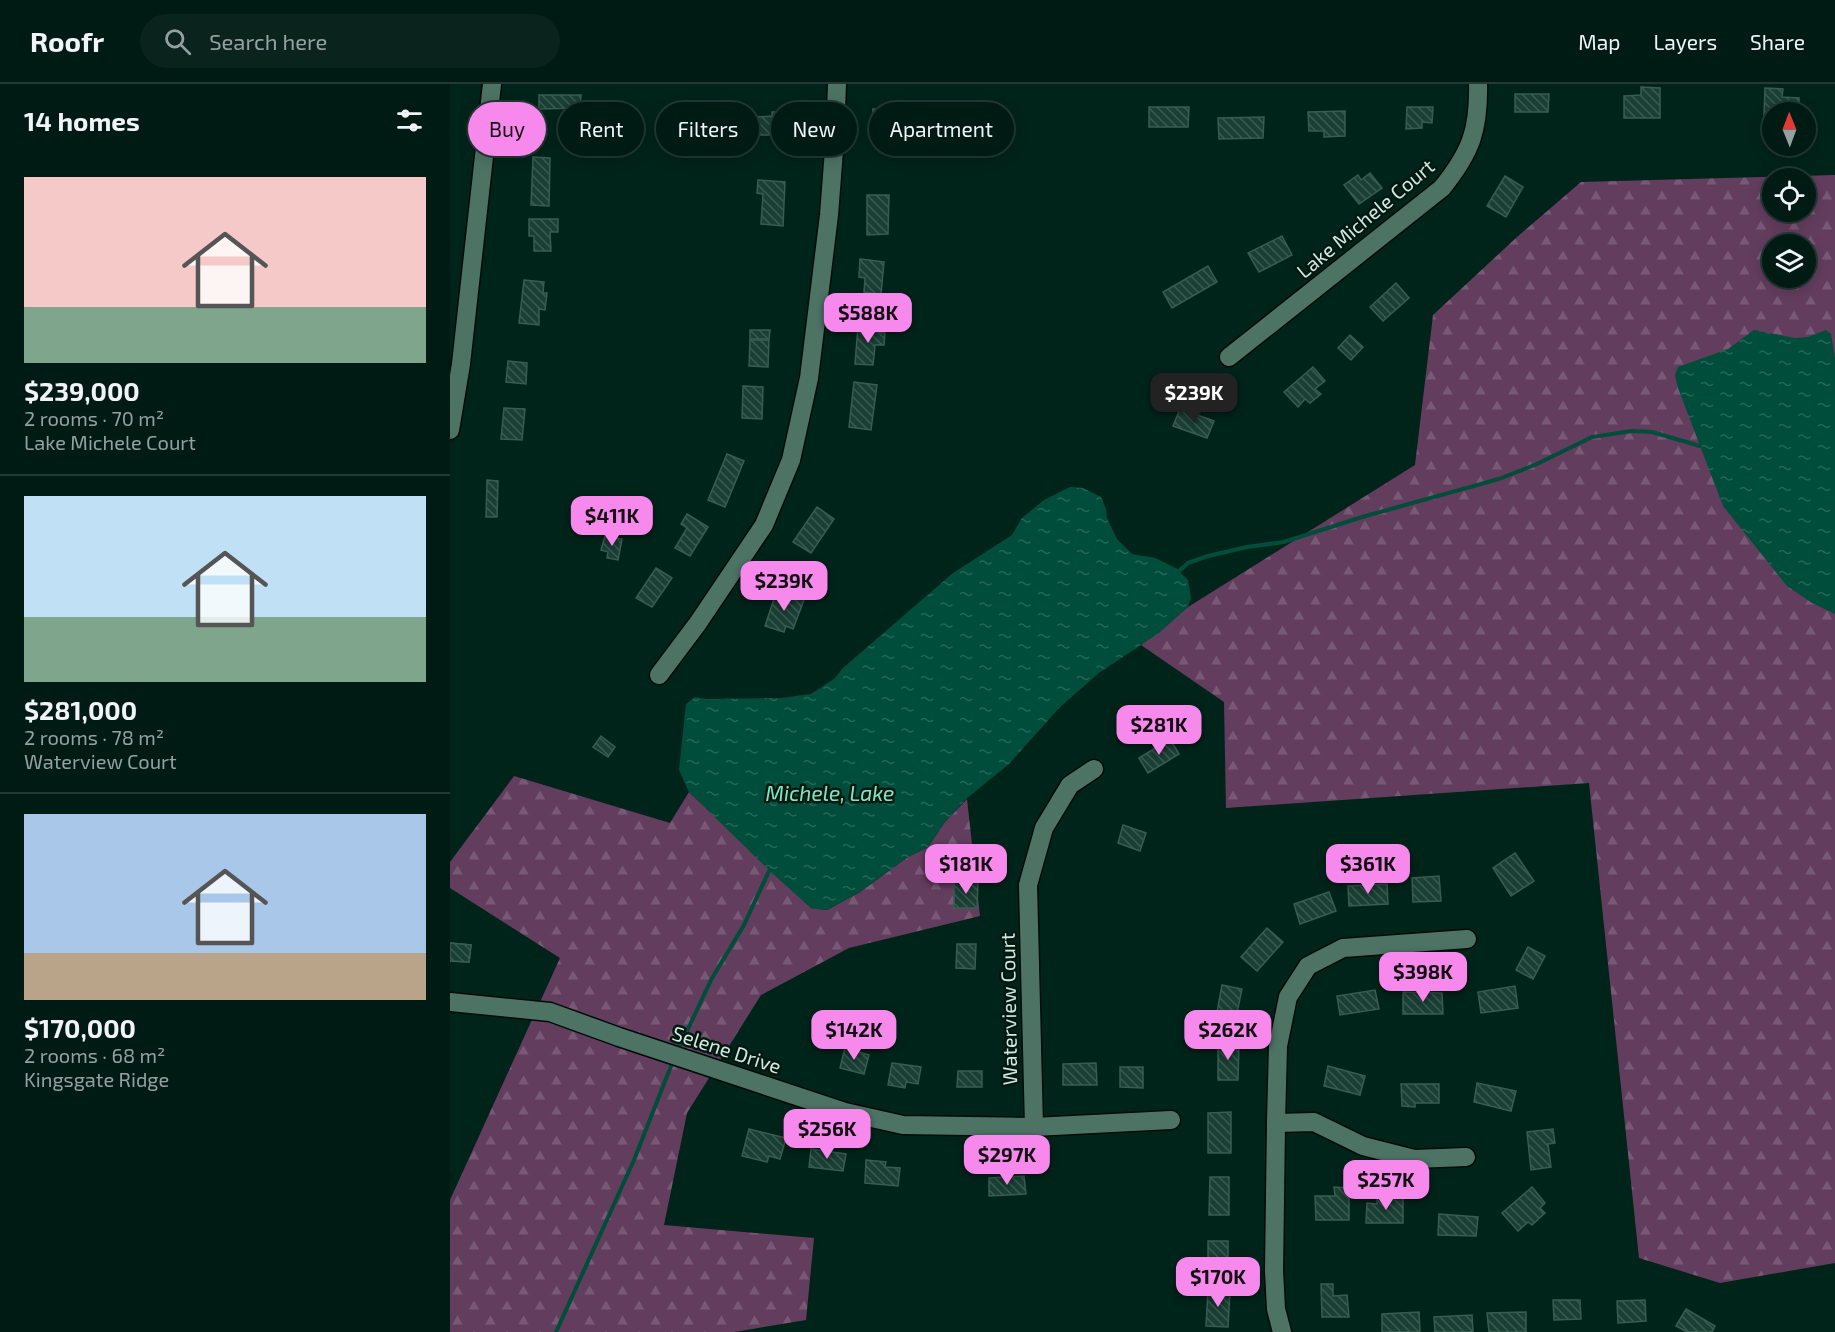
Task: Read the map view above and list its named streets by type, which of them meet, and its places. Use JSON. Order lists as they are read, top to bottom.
{
  "streets": {
    "street": ["Lake Michele Court", "Waterview Court", "Selene Drive"]
  },
  "crossings": [
    ["Waterview Court", "Selene Drive"]
  ],
  "water": ["Michele, Lake"],
  "north": "top",
  "page": {
    "header": "Roofr",
    "search": "Search here",
    "nav": ["Map", "Layers", "Share"],
    "heading": "14 homes",
    "chip": [
      "Buy",
      "Rent",
      "Filters",
      "New",
      "Apartment"
    ],
    "list": [
      {
        "name": "$239,000",
        "note": "2 rooms · 70 m² · Lake Michele Court"
      },
      {
        "name": "$281,000",
        "note": "2 rooms · 78 m² · Waterview Court"
      },
      {
        "name": "$170,000",
        "note": "2 rooms · 68 m² · Kingsgate Ridge"
      }
    ],
    "price": [
      "$588K",
      "$239K",
      "$411K",
      "$239K",
      "$281K",
      "$181K",
      "$361K",
      "$398K",
      "$142K",
      "$262K",
      "$256K",
      "$297K",
      "$257K",
      "$170K"
    ]
  }
}
